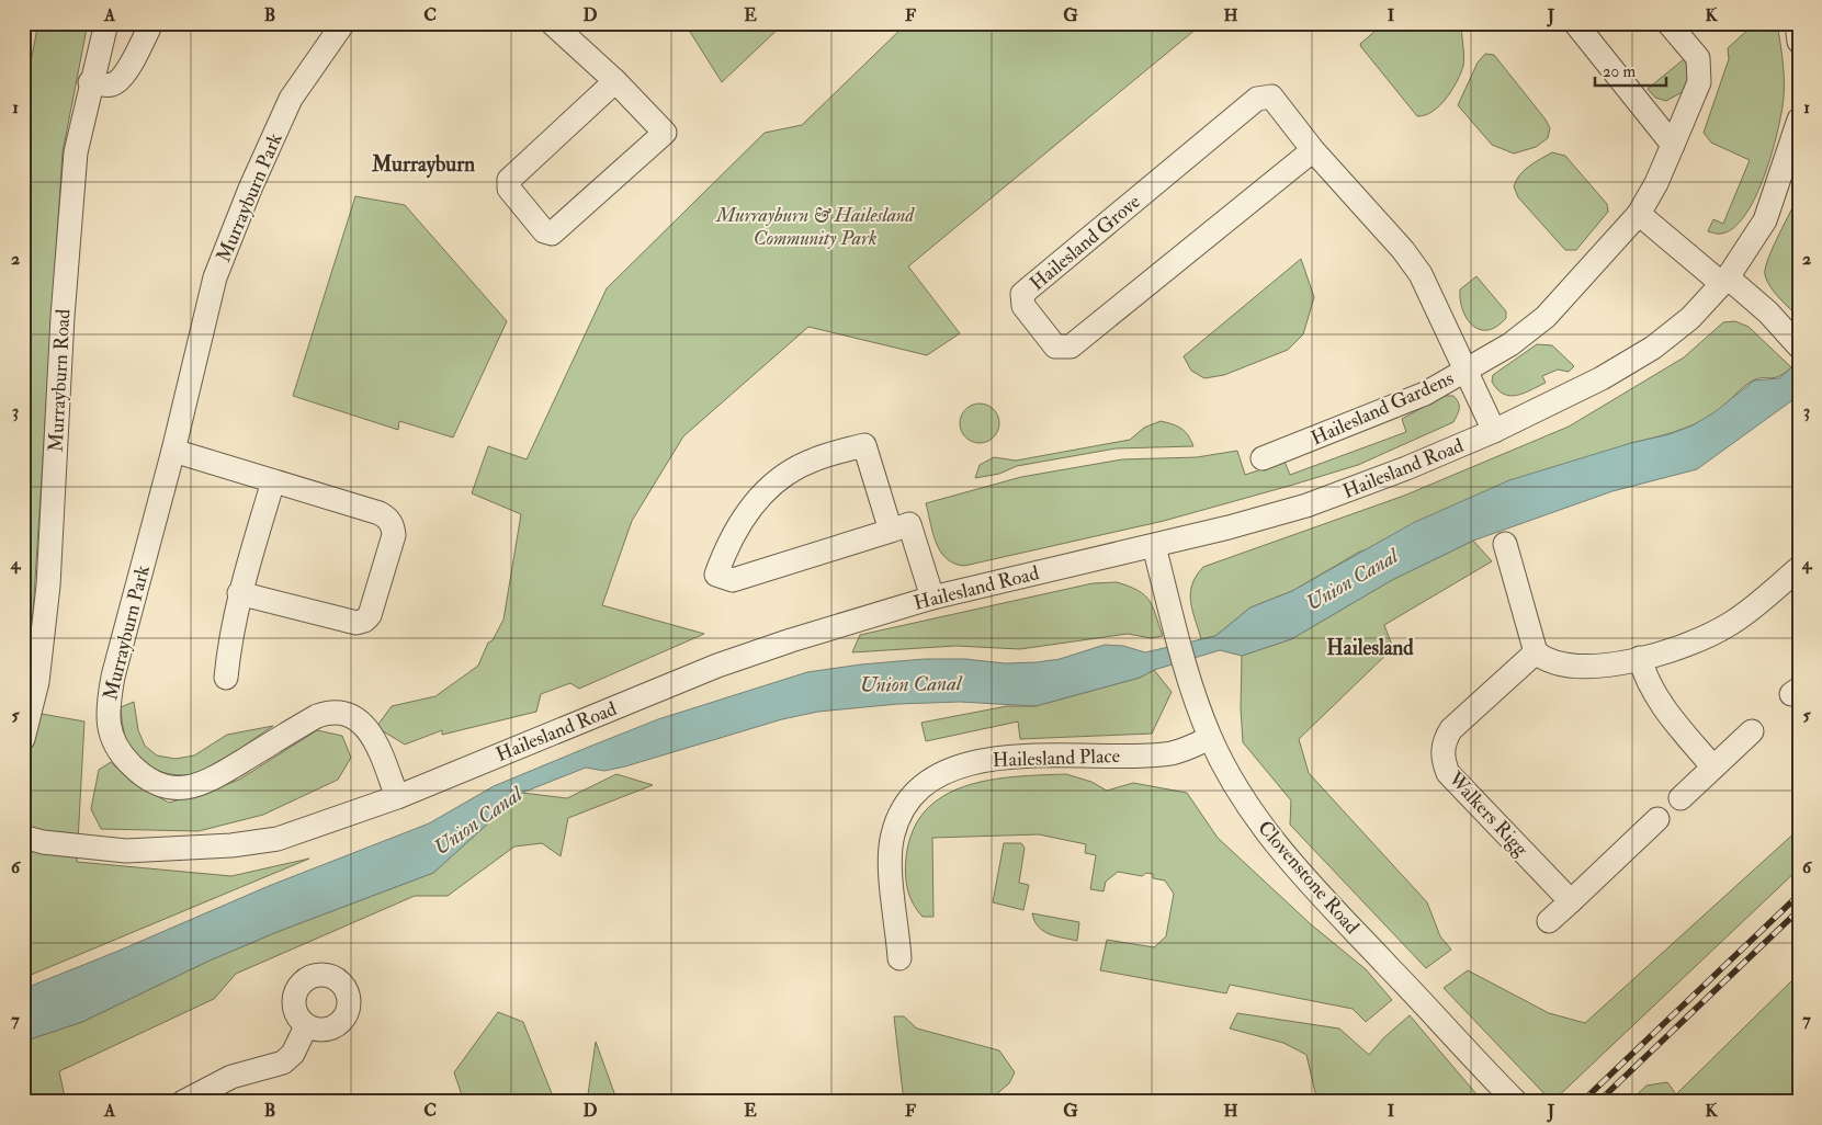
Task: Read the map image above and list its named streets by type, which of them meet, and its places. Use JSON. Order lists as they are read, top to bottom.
{
  "streets": {
    "street": [
      "Murrayburn Park",
      "Hailesland Grove",
      "Murrayburn Road",
      "Hailesland Gardens",
      "Hailesland Road",
      "Hailesland Place",
      "Walkers Rigg",
      "Clovenstone Road"
    ]
  },
  "crossings": [
    ["Murrayburn Park", "Hailesland Road"],
    ["Hailesland Grove", "Hailesland Gardens"],
    ["Hailesland Grove", "Hailesland Road"],
    ["Hailesland Road", "Clovenstone Road"],
    ["Hailesland Place", "Clovenstone Road"]
  ],
  "districts": ["Murrayburn", "Hailesland"],
  "water": ["Union Canal"],
  "parks": ["Murrayburn & Hailesland Community Park"],
  "scale_bar": "20 m",
  "grid": {
    "columns": [
      "A",
      "B",
      "C",
      "D",
      "E",
      "F",
      "G",
      "H",
      "I",
      "J",
      "K"
    ],
    "rows": [
      "1",
      "2",
      "3",
      "4",
      "5",
      "6",
      "7"
    ]
  }
}
